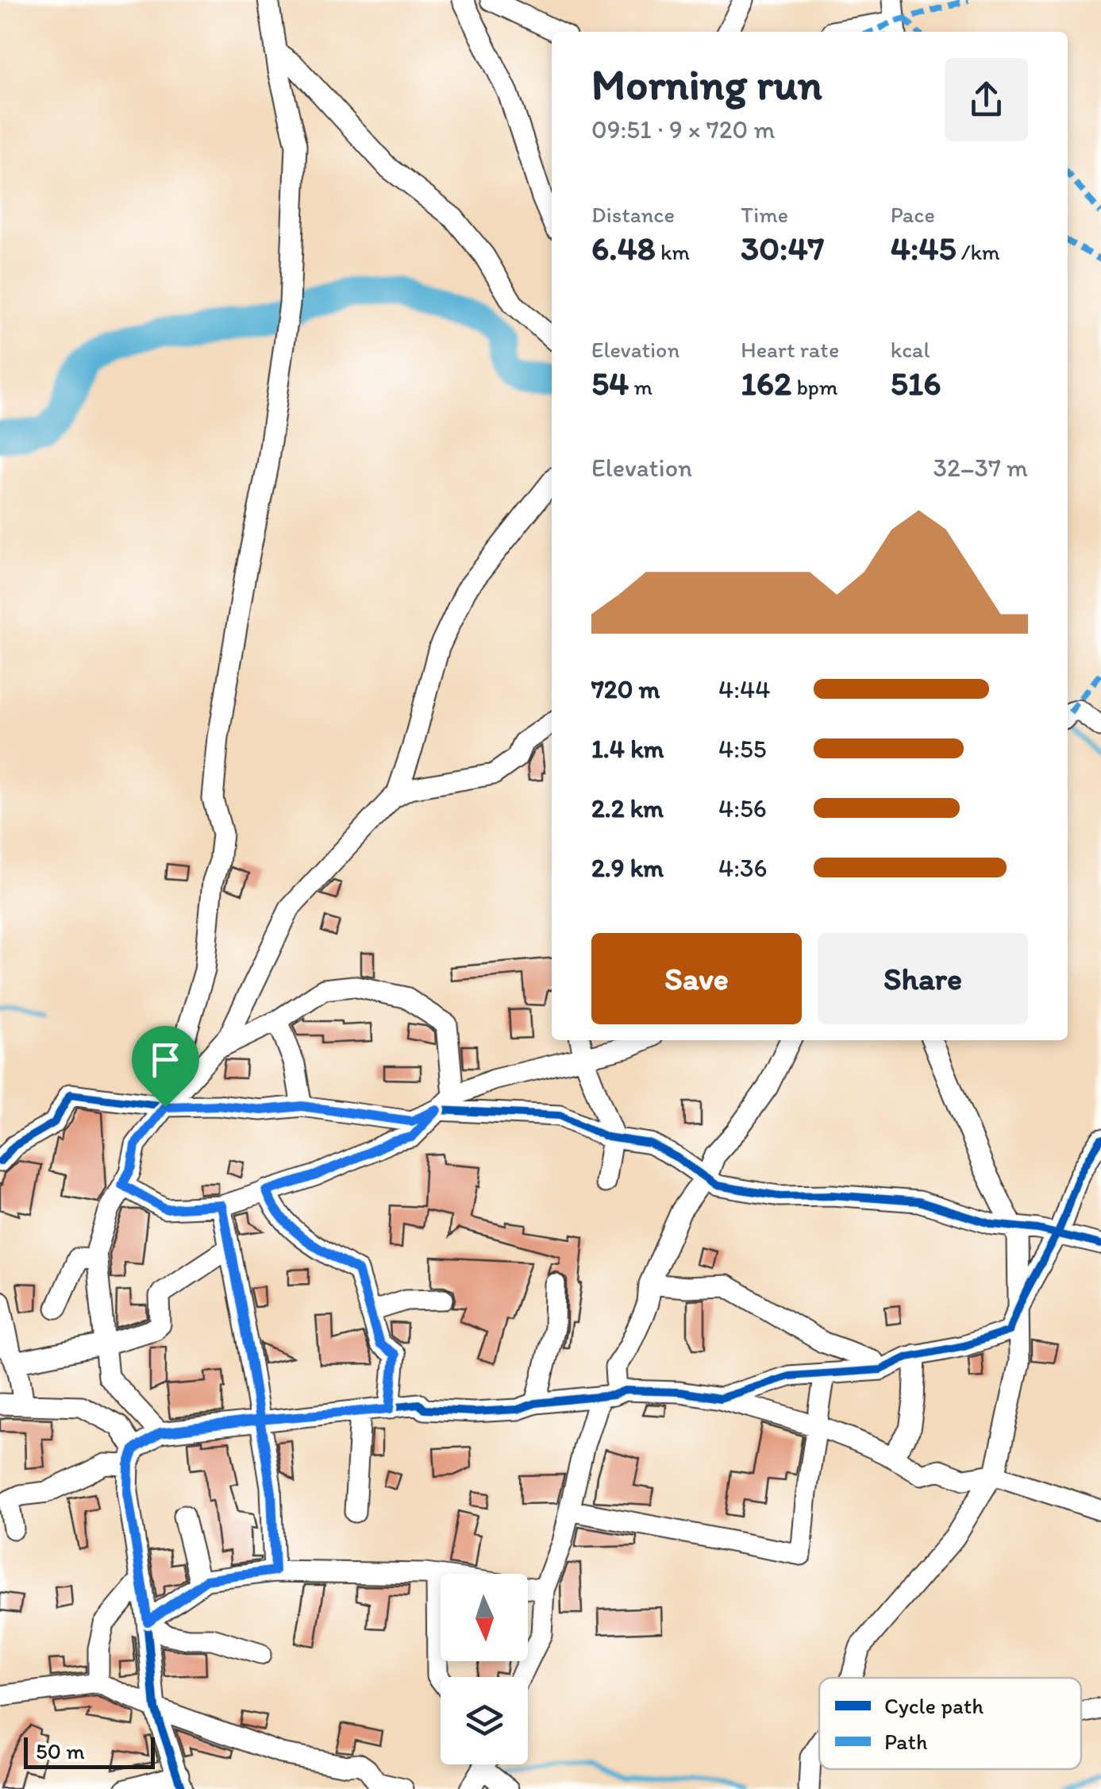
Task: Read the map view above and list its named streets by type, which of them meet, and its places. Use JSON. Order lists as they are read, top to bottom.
{
  "legend": ["Cycle path", "Path"],
  "scale_bar": "50 m",
  "north": "bottom",
  "page": {
    "heading": ["Morning run", "09:51 · 9 × 720 m"],
    "stats": [
      ["Distance", "6.48 km"],
      ["Time", "30:47"],
      ["Pace", "4:45 /km"],
      ["Elevation", "54 m"],
      ["Heart rate", "162 bpm"],
      ["kcal", "516"]
    ],
    "chart": ["Elevation", "32–37 m"],
    "list": [
      {
        "name": "720 m",
        "note": "4:44"
      },
      {
        "name": "1.4 km",
        "note": "4:55"
      },
      {
        "name": "2.2 km",
        "note": "4:56"
      },
      {
        "name": "2.9 km",
        "note": "4:36"
      }
    ],
    "buttons": ["Save", "Share"],
    "scale": "50 m"
  }
}
